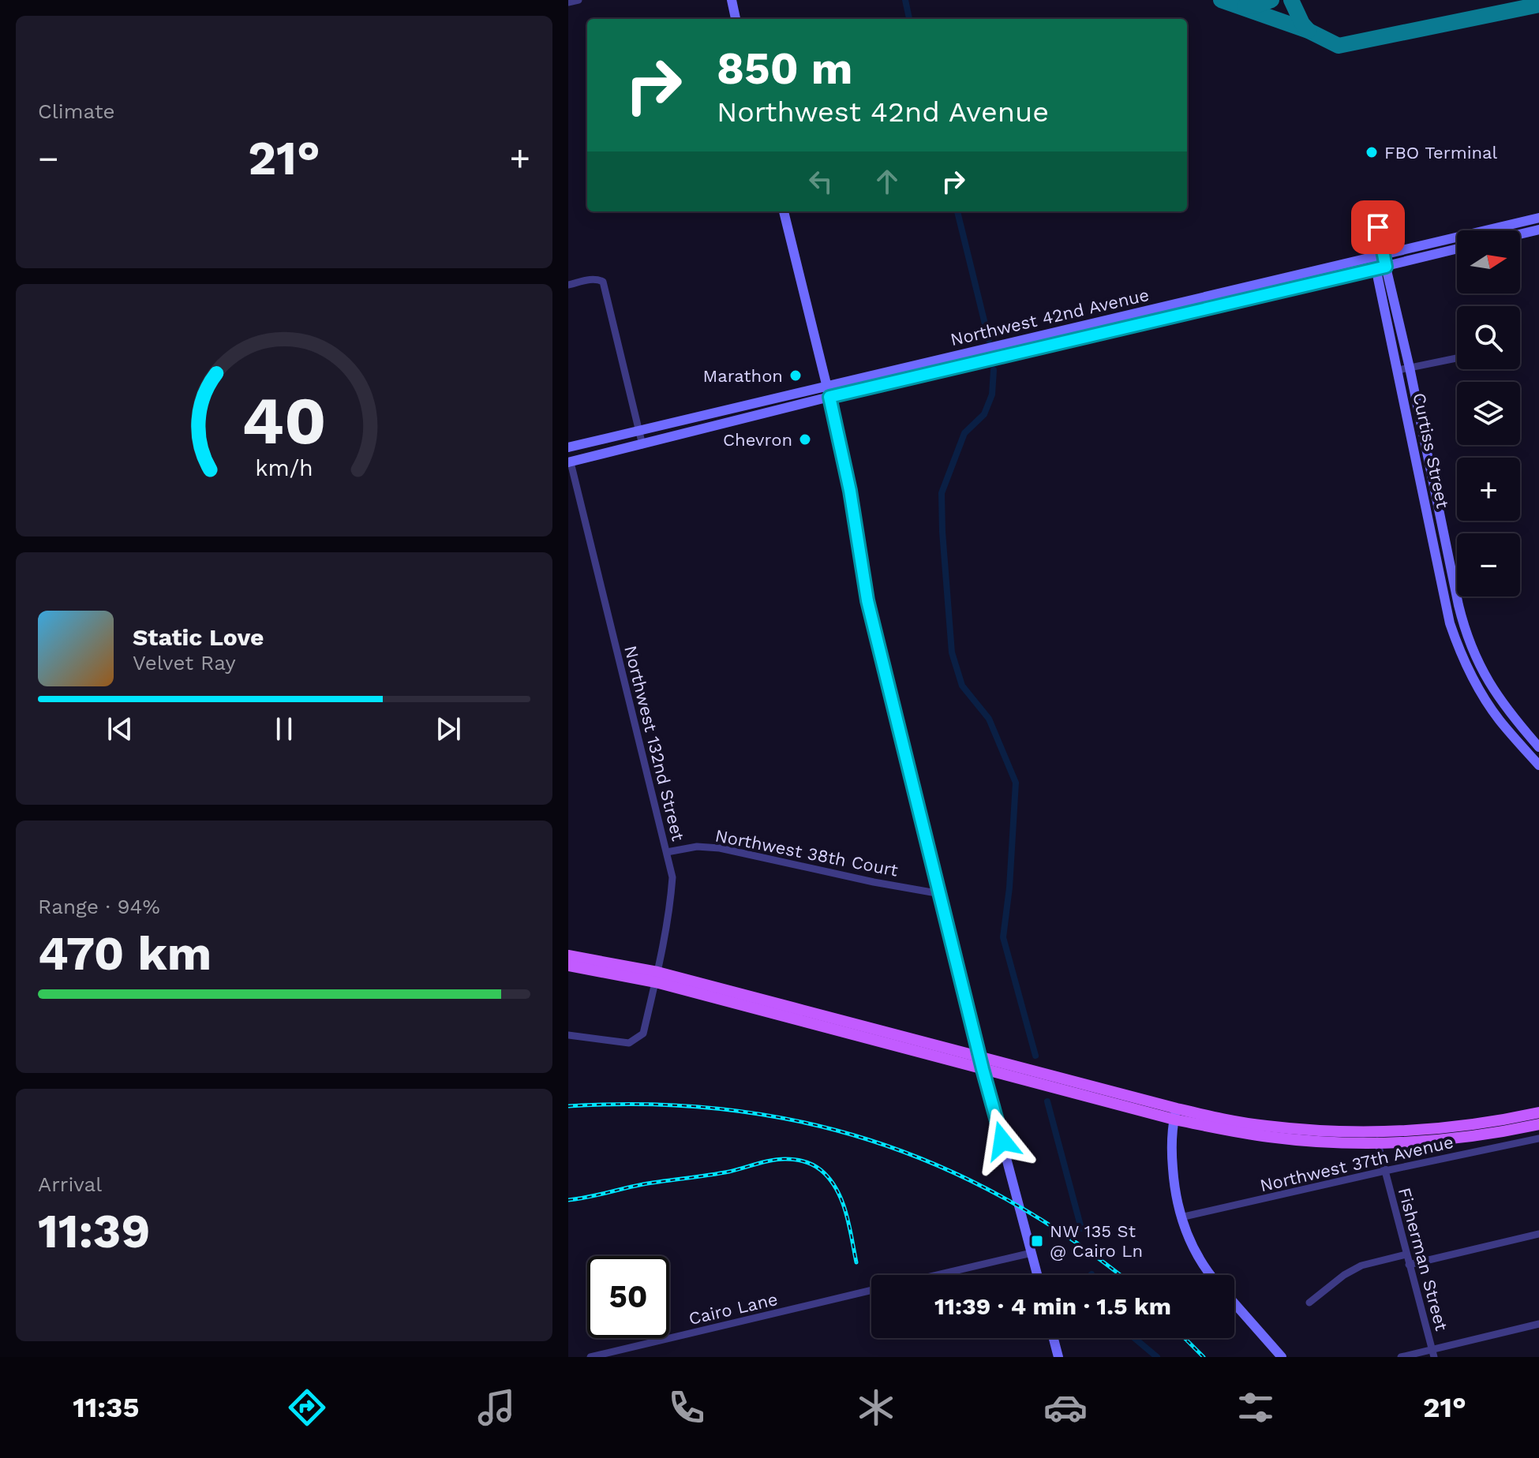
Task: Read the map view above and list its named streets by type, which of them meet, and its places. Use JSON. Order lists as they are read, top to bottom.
{
  "streets": {
    "street": [
      "Northwest 42nd Avenue",
      "Curtiss Street",
      "Northwest 132nd Street",
      "Northwest 38th Court",
      "Northwest 37th Avenue",
      "Fisherman Street",
      "Cairo Lane"
    ]
  },
  "crossings": [
    ["Northwest 42nd Avenue", "Curtiss Street"],
    ["Northwest 42nd Avenue", "Northwest 132nd Street"],
    ["Northwest 132nd Street", "Northwest 38th Court"],
    ["Northwest 37th Avenue", "Fisherman Street"]
  ],
  "places": {
    "other": ["FBO Terminal", "Marathon", "Chevron"],
    "transit": ["NW 135 St @ Cairo Ln"]
  },
  "north": "right",
  "page": {
    "tile": [
      "Climate",
      ["Range · 94%", "470 km"],
      ["Arrival", "11:39"]
    ],
    "turn": ["850 m", "Northwest 42nd Avenue"],
    "heat": ["−", "21°", "+"],
    "map_buttons": ["+", "−"],
    "song": ["Static Love", "Velvet Ray"],
    "limit": "50",
    "trip": "11:39 · 4 min · 1.5 km",
    "tabs": ["11:35", "21°"],
    "gauge": ["40", "km/h"]
  }
}
